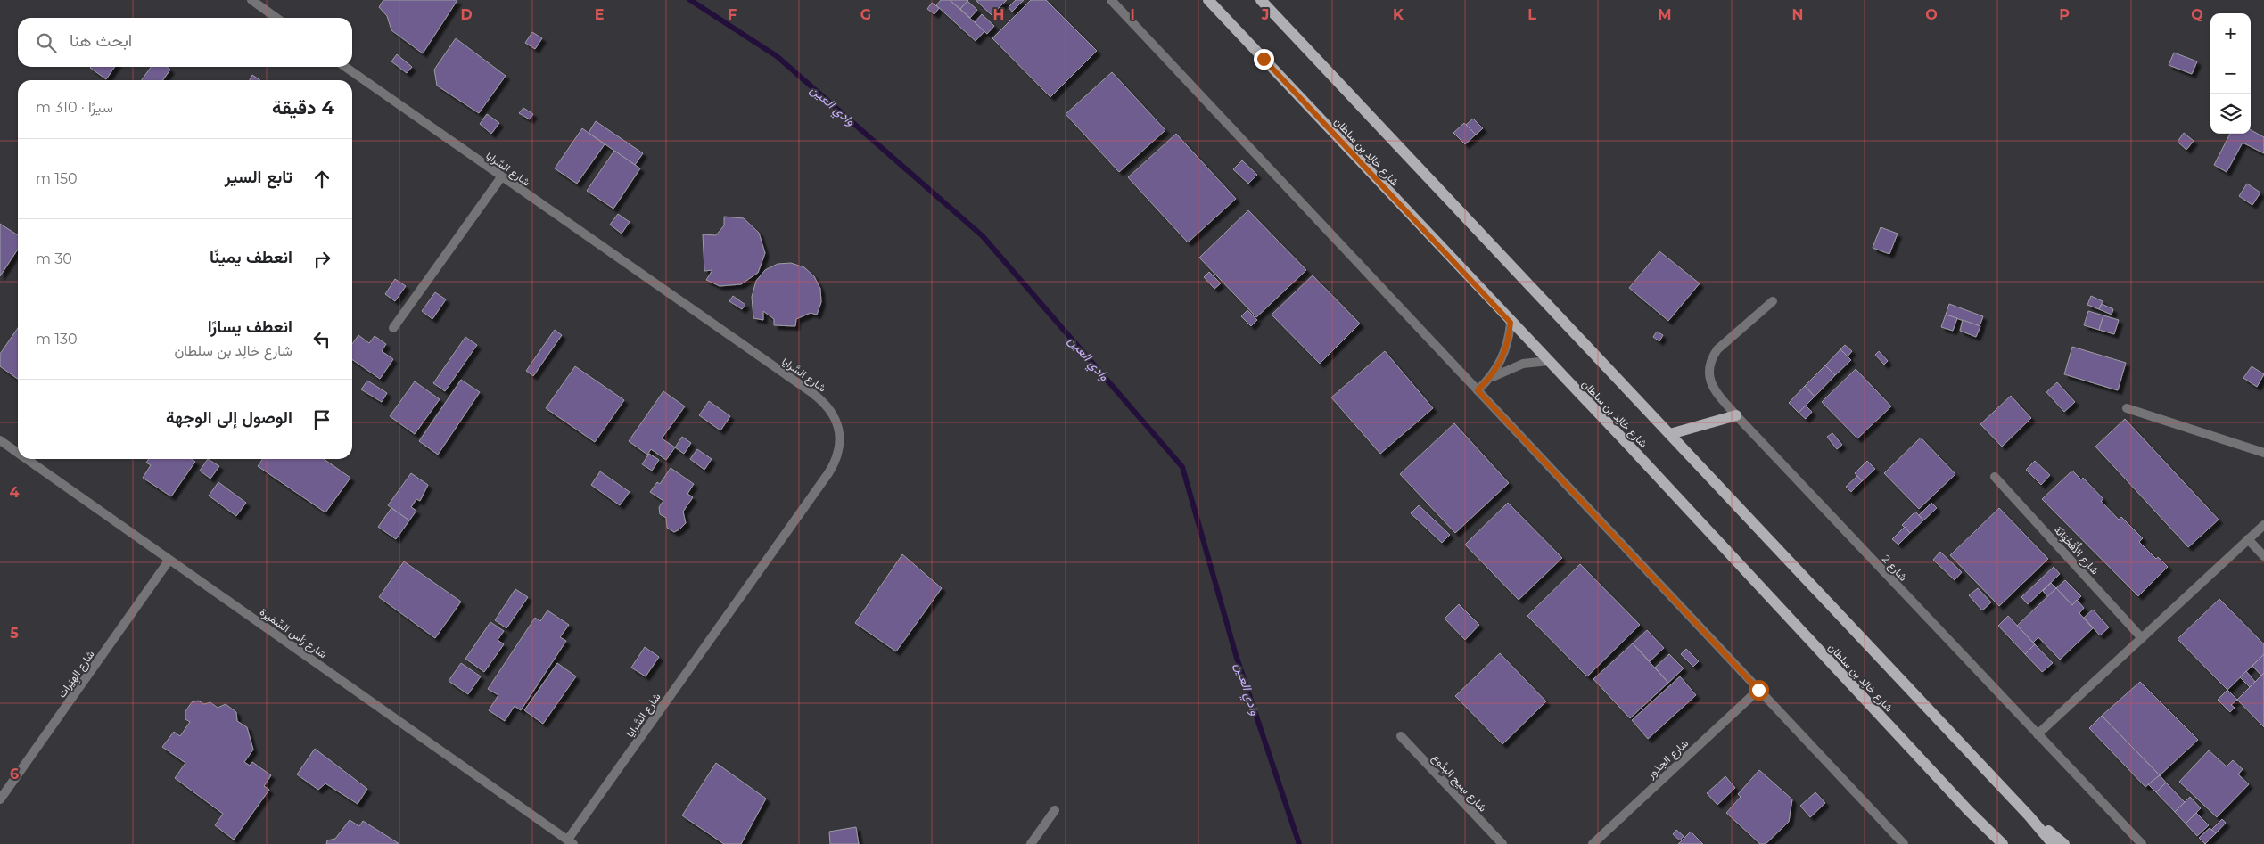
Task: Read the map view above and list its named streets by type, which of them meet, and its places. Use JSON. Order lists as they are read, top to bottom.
{
  "streets": {
    "main road": ["شارع خالِد بن سلطان"],
    "street": [
      "شارع السَّرايا",
      "شارع الأُقْحُوَانَة",
      "شارع 2",
      "شارع رَأس السِّمَيرة",
      "شارع الهِيَرات",
      "شارع الجذور",
      "شارع سِيح البِدُوع"
    ]
  },
  "crossings": [
    ["شارع السَّرايا", "شارع رَأس السِّمَيرة"],
    ["شارع رَأس السِّمَيرة", "شارع الهِيَرات"]
  ],
  "water": ["وادي العين"],
  "page": {
    "map_buttons": ["+", "−"],
    "search": "ابحث هنا",
    "heading": ["4 دقيقة", "سيرًا · 310 m"],
    "list": [
      ["تابع السير", "150 m"],
      ["انعطف يمينًا", "30 m"],
      ["انعطف يسارًا", "شارع خالِد بن سلطان", "130 m"],
      "الوصول إلى الوجهة"
    ]
  },
  "grid": {
    "columns": [
      "D",
      "E",
      "F",
      "G",
      "H",
      "I",
      "J",
      "K",
      "L",
      "M",
      "N",
      "O",
      "P",
      "Q"
    ],
    "rows": ["4", "5", "6"]
  }
}
